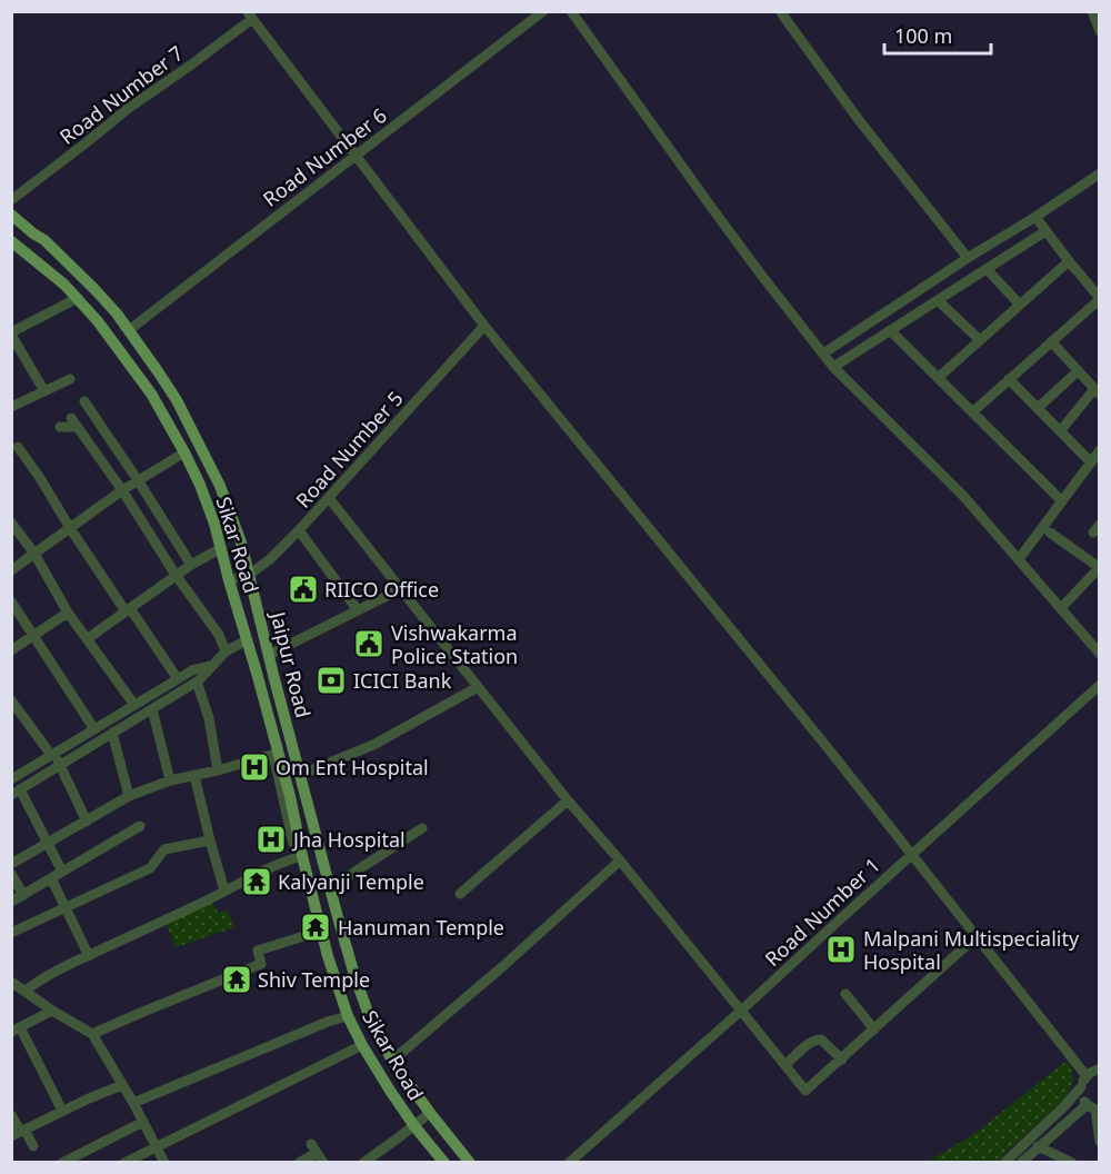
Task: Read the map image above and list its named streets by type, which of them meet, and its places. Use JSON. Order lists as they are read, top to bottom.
{
  "streets": {
    "main road": ["Sikar Road", "Jaipur Road"],
    "street": [
      "Road Number 7",
      "Road Number 6",
      "Road Number 5",
      "Road Number 1"
    ]
  },
  "crossings": [
    ["Road Number 6", "Jaipur Road"],
    ["Road Number 5", "Sikar Road"],
    ["Road Number 5", "Jaipur Road"]
  ],
  "places": {
    "public building": ["RIICO Office", "Vishwakarma Police Station"],
    "bank": ["ICICI Bank"],
    "hospital": ["Om Ent Hospital", "Jha Hospital", "Malpani Multispeciality Hospital"],
    "temple": ["Kalyanji Temple", "Hanuman Temple", "Shiv Temple"]
  },
  "scale_bar": "100 m"
}
